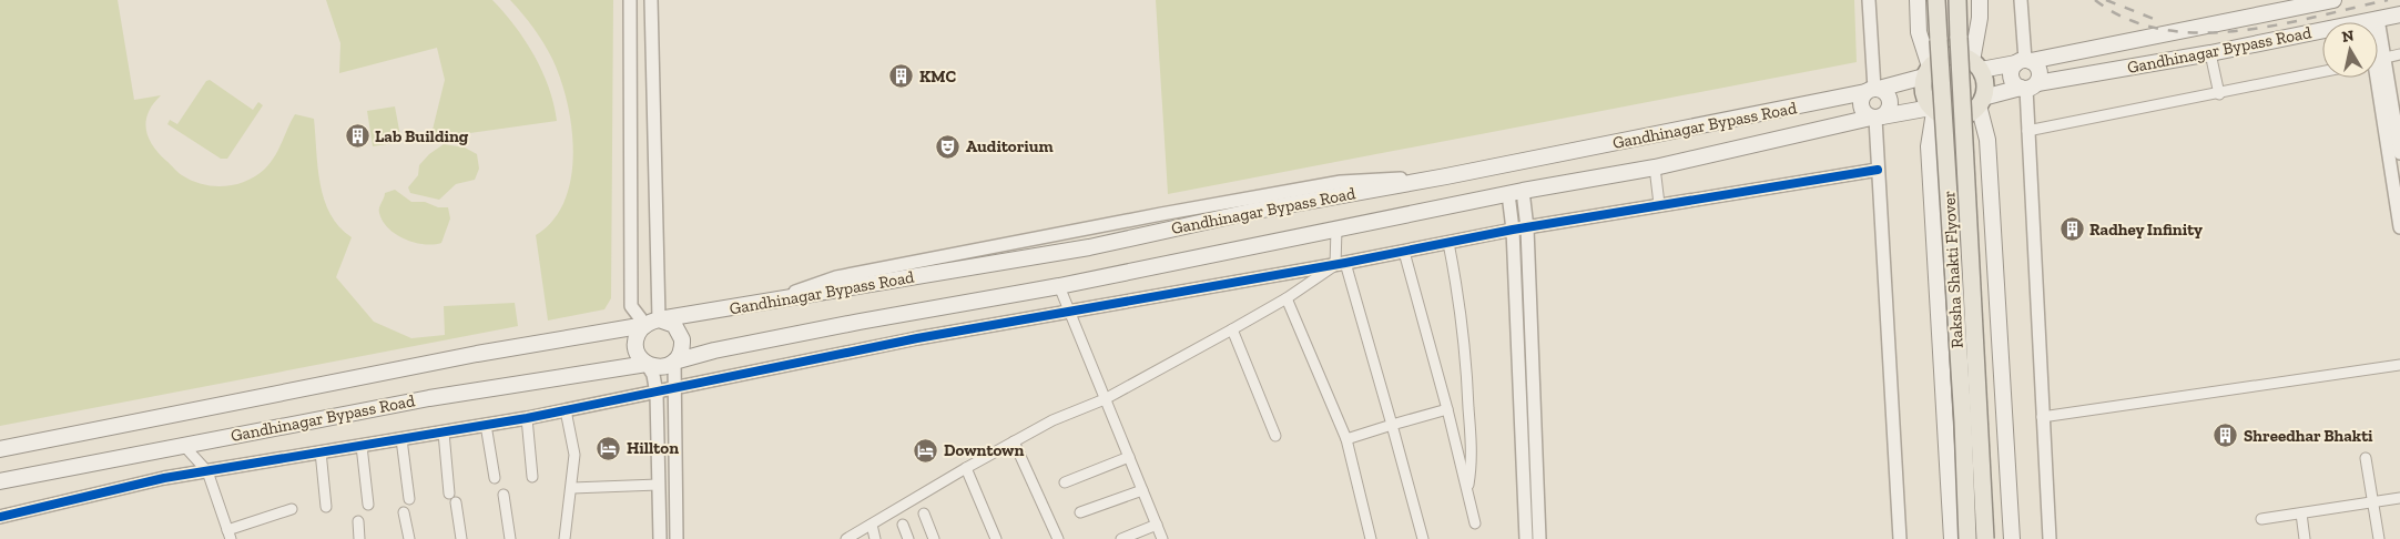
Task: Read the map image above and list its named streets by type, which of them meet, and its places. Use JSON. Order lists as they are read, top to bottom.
{
  "streets": {
    "main road": ["Gandhinagar Bypass Road", "Raksha Shakti Flyover"]
  },
  "places": {
    "building": [
      "KMC",
      "Lab Building",
      "Radhey Infinity",
      "Shreedhar Bhakti"
    ],
    "theatre": ["Auditorium"],
    "hotel": ["Hillton", "Downtown"]
  },
  "north": "top"
}
